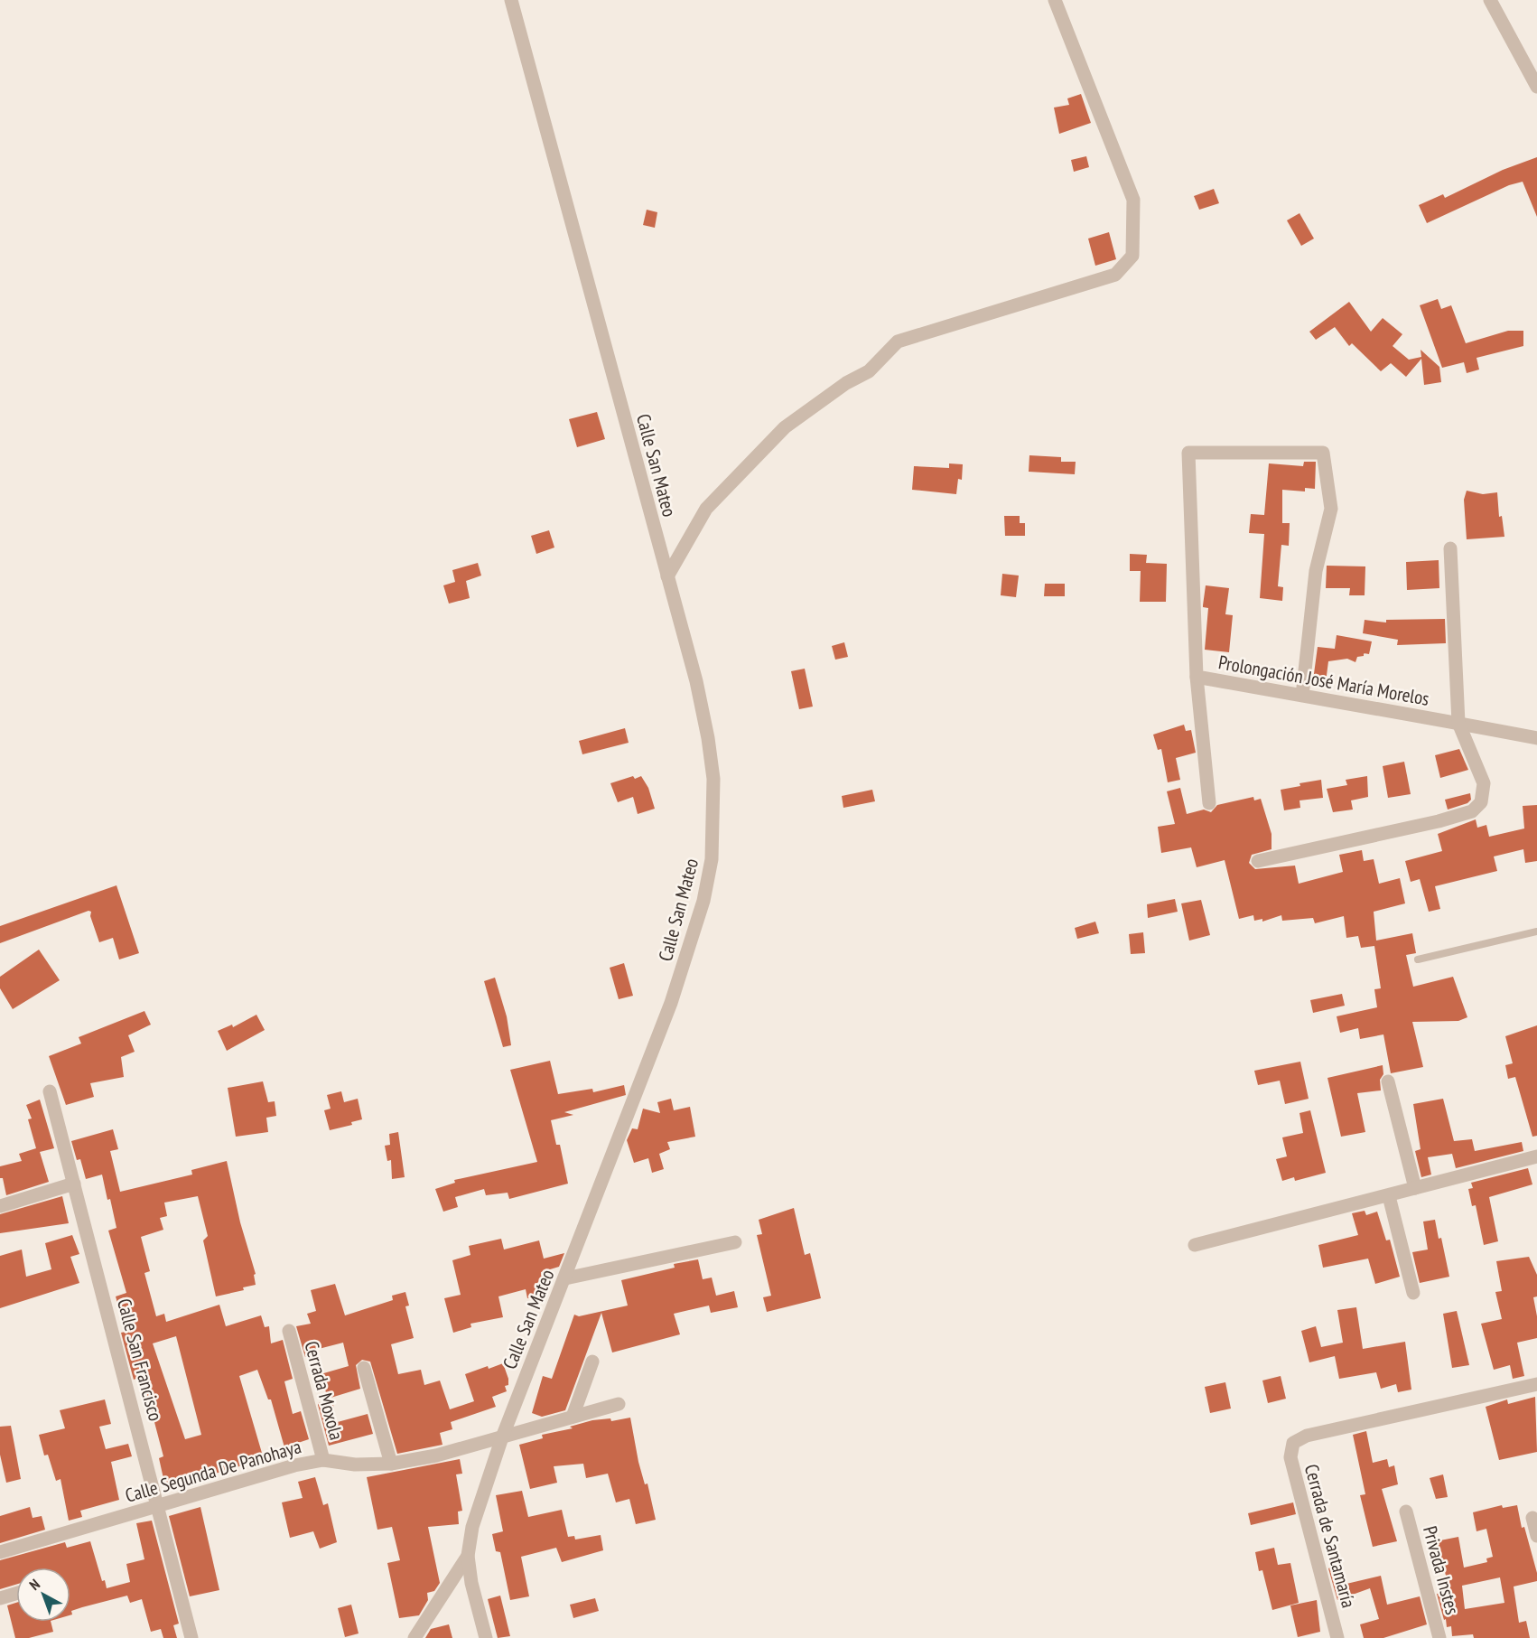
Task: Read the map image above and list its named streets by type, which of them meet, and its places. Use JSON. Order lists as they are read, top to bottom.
{
  "streets": {
    "street": [
      "Calle San Mateo",
      "Prolongación José María Morelos",
      "Calle San Francisco",
      "Cerrada Moxola",
      "Calle Segunda De Panohaya",
      "Cerrada de Santamaría",
      "Privada Instes"
    ]
  },
  "crossings": [
    ["Calle San Mateo", "Calle Segunda De Panohaya"],
    ["Calle San Francisco", "Calle Segunda De Panohaya"],
    ["Cerrada Moxola", "Calle Segunda De Panohaya"]
  ],
  "north": "top left"
}
